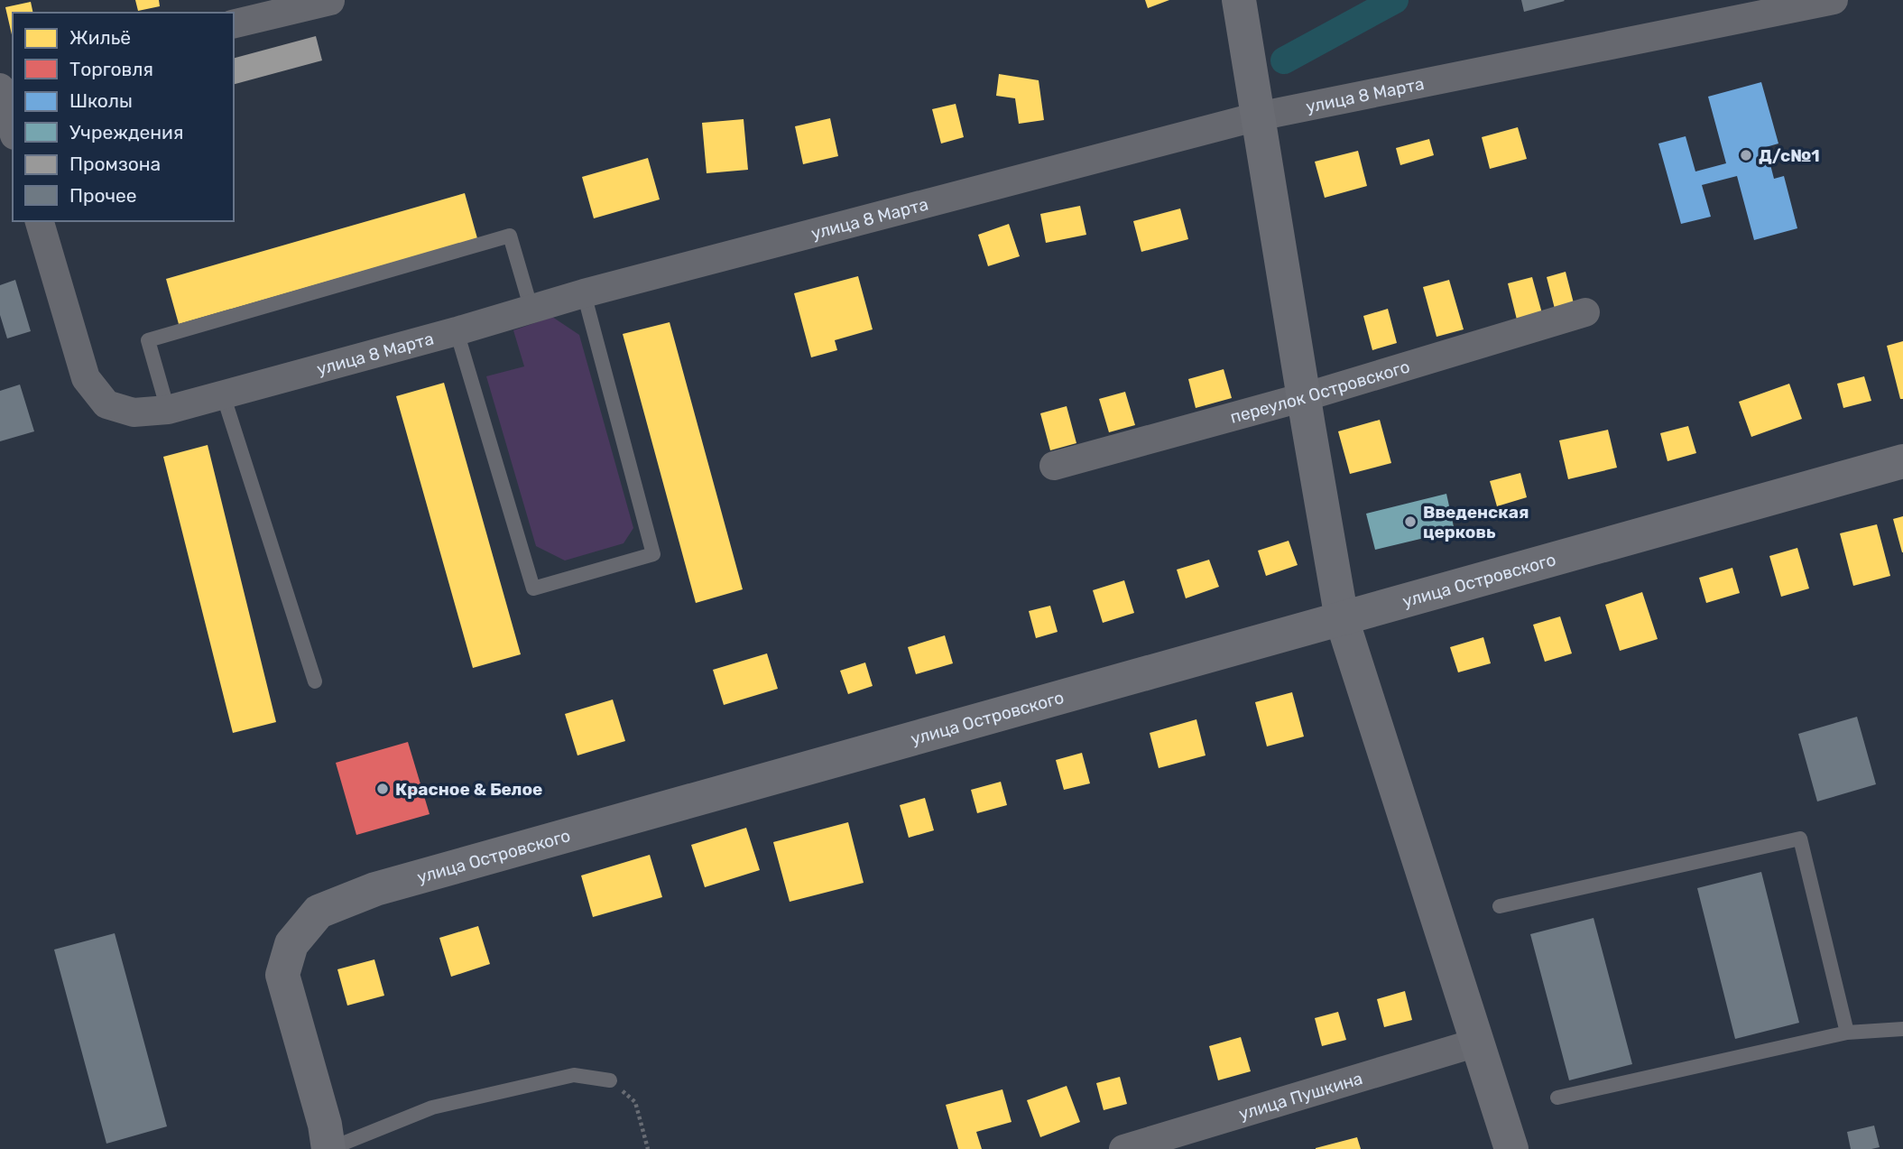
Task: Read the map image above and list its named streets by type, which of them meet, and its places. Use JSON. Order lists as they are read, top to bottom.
{
  "streets": {
    "street": [
      "улица 8 Марта",
      "переулок Островского",
      "улица Островского",
      "улица Пушкина"
    ]
  },
  "places": ["Д/с№1", "Введенская церковь", "Красное & Белое"],
  "legend": [
    "Жильё",
    "Торговля",
    "Школы",
    "Учреждения",
    "Промзона",
    "Прочее"
  ]
}
